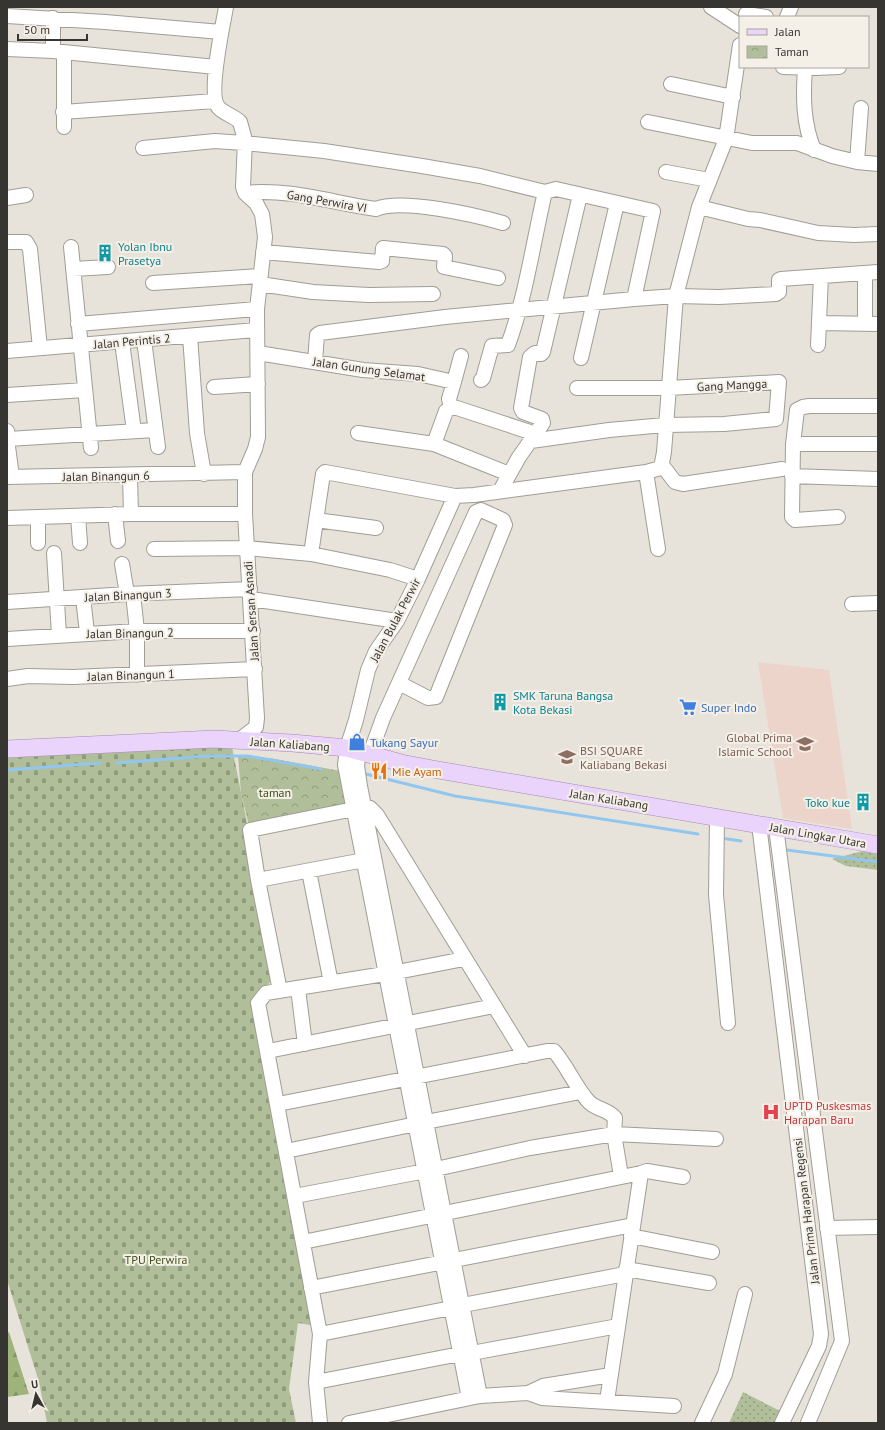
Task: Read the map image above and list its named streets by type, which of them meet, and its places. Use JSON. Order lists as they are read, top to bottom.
{
  "streets": {
    "main road": ["Jalan Kaliabang", "Jalan Lingkar Utara"],
    "street": [
      "Gang Perwira VI",
      "Jalan Perintis 2",
      "Jalan Gunung Selamat",
      "Gang Mangga",
      "Jalan Binangun 6",
      "Jalan Binangun 3",
      "Jalan Sersan Asnadi",
      "Jalan Bulak Perwir",
      "Jalan Binangun 2",
      "Jalan Binangun 1",
      "Jalan Prima Harapan Regensi"
    ]
  },
  "crossings": [
    ["Jalan Binangun 6", "Jalan Sersan Asnadi"],
    ["Jalan Binangun 3", "Jalan Sersan Asnadi"],
    ["Jalan Binangun 3", "Jalan Bulak Perwir"],
    ["Jalan Sersan Asnadi", "Jalan Binangun 2"],
    ["Jalan Sersan Asnadi", "Jalan Binangun 1"],
    ["Jalan Sersan Asnadi", "Jalan Kaliabang"],
    ["Jalan Bulak Perwir", "Jalan Kaliabang"],
    ["Jalan Kaliabang", "Jalan Lingkar Utara"],
    ["Jalan Kaliabang", "Jalan Prima Harapan Regensi"],
    ["Jalan Lingkar Utara", "Jalan Prima Harapan Regensi"]
  ],
  "parks": ["taman", "TPU Perwira"],
  "places": {
    "building": ["Yolan Ibnu Prasetya", "SMK Taruna Bangsa Kota Bekasi", "Toko kue"],
    "supermarket": ["Super Indo"],
    "shop": ["Tukang Sayur"],
    "school or university": ["Global Prima Islamic School", "BSI SQUARE Kaliabang Bekasi"],
    "restaurant": ["Mie Ayam"],
    "hospital": ["UPTD Puskesmas Harapan Baru"]
  },
  "legend": ["Jalan", "Taman"],
  "scale_bar": "50 m",
  "north": "top"
}
